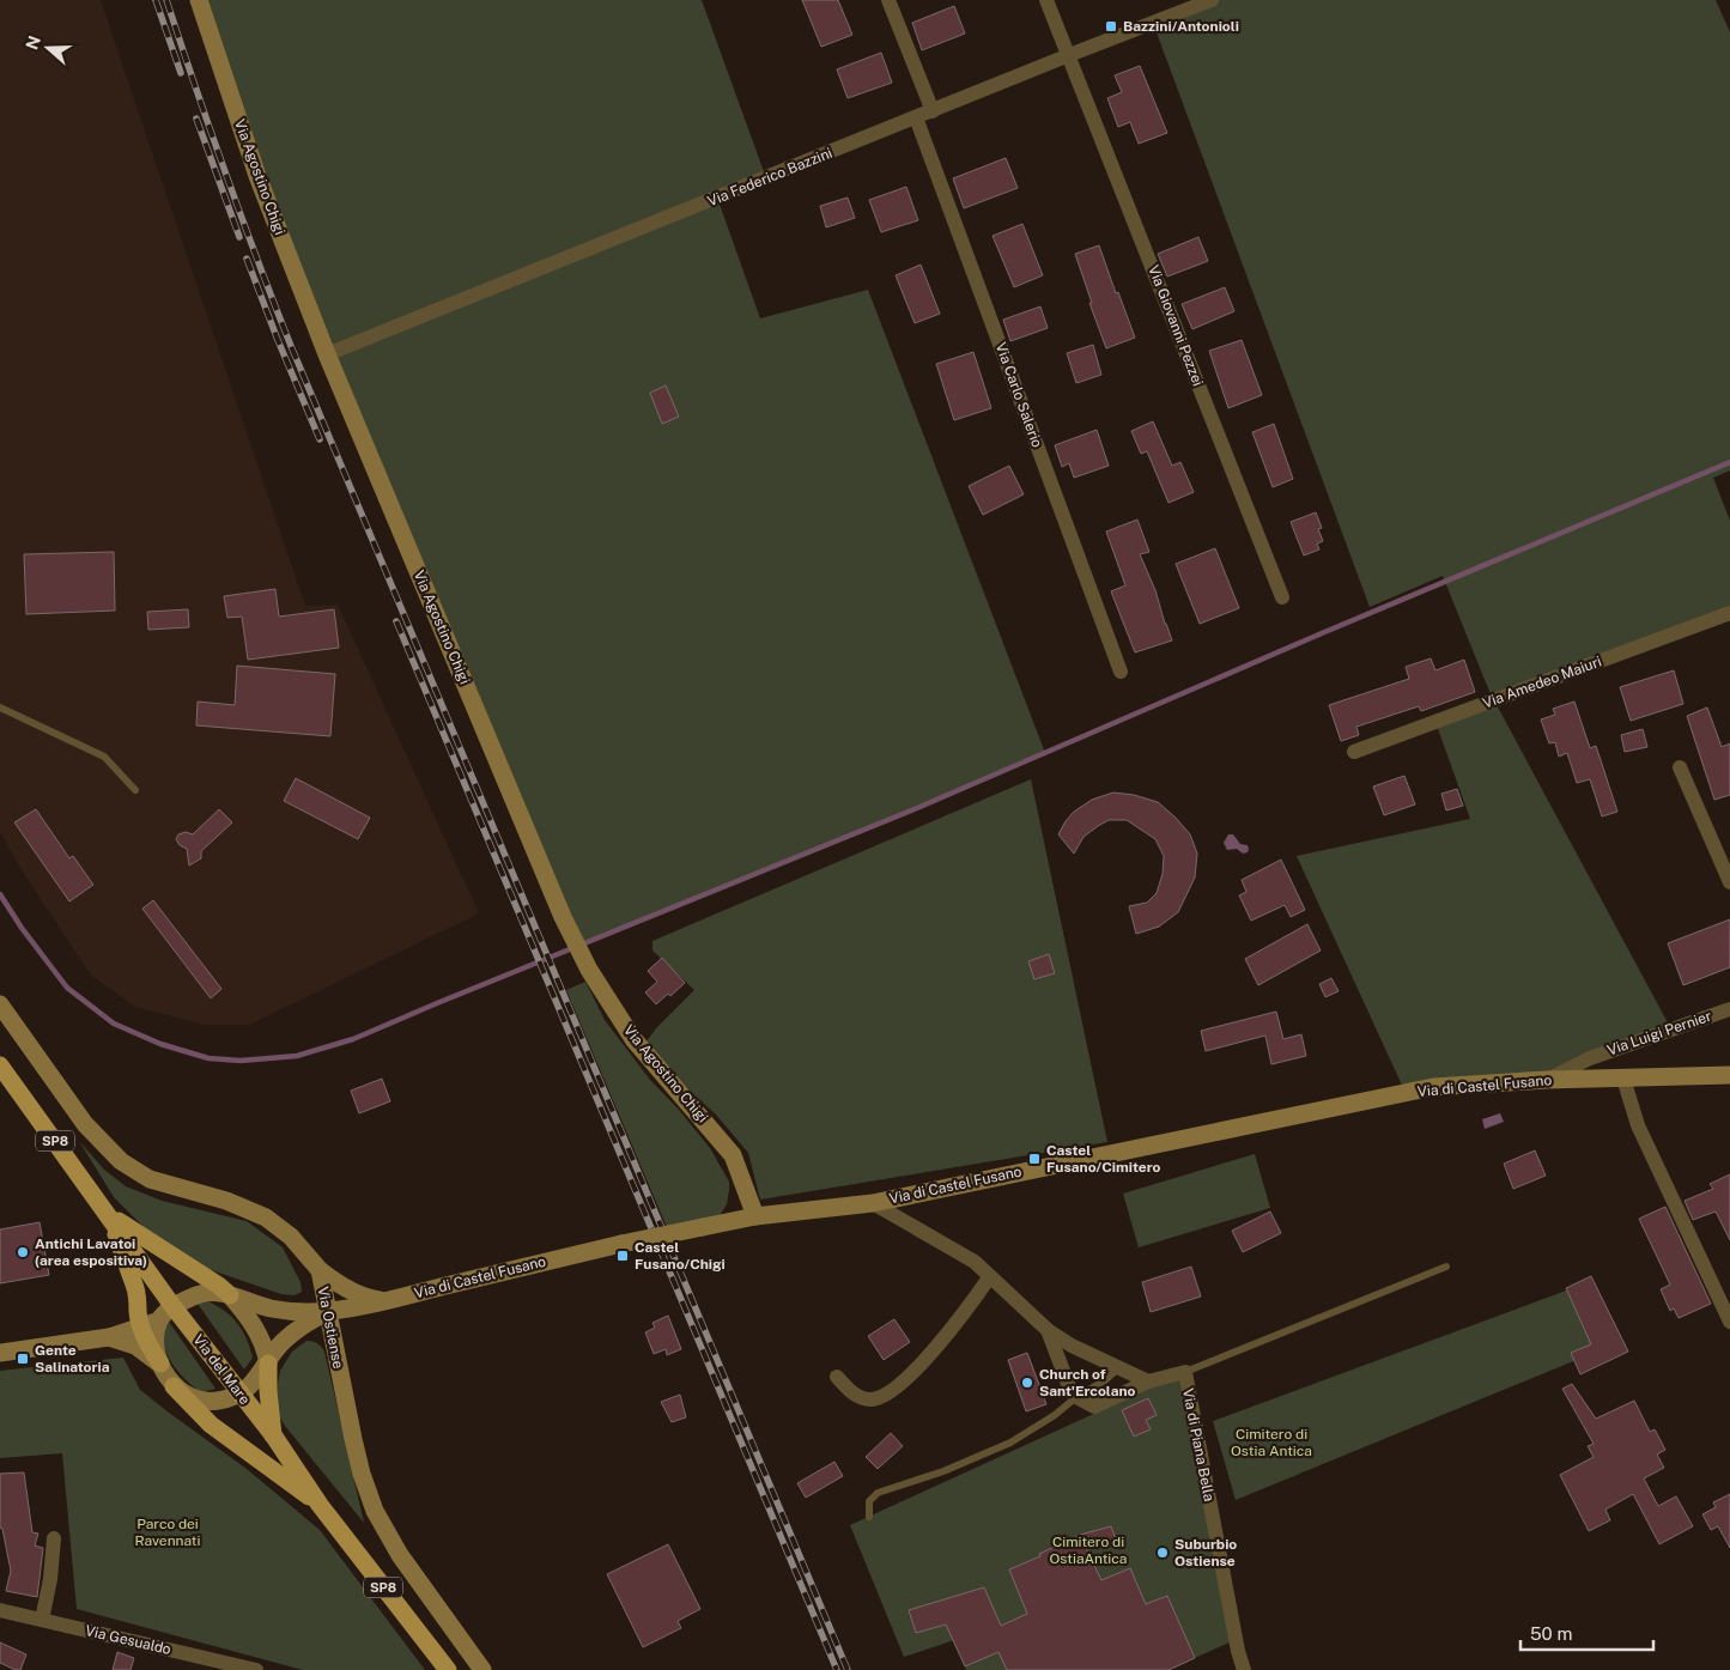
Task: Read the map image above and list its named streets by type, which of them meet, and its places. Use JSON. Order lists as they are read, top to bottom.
{
  "streets": {
    "main road": ["SP8", "Via del Mare"],
    "street": [
      "Via Agostino Chigi",
      "Via Federico Bazzini",
      "Via Giovanni Pezzei",
      "Via Carlo Salerio",
      "Via Amedeo Maiuri",
      "Via Luigi Pernier",
      "Via di Castel Fusano",
      "Via Ostiense",
      "Via di Piana Bella",
      "Via Gesualdo"
    ]
  },
  "crossings": [
    ["Via Agostino Chigi", "Via Federico Bazzini"],
    ["Via Agostino Chigi", "Via di Castel Fusano"],
    ["Via Federico Bazzini", "Via Giovanni Pezzei"],
    ["Via Federico Bazzini", "Via Carlo Salerio"],
    ["Via Luigi Pernier", "Via di Castel Fusano"],
    ["Via di Castel Fusano", "Via Ostiense"]
  ],
  "parks": ["Cimitero di Ostia Antica", "Parco dei Ravennati", "Cimitero di OstiaAntica"],
  "places": {
    "transit": [
      "Bazzini/Antonioli",
      "Castel Fusano/Cimitero",
      "Castel Fusano/Chigi",
      "Gente Salinatoria"
    ],
    "other": ["Antichi Lavatoi (area espositiva)", "Church of Sant'Ercolano", "Suburbio Ostiense"]
  },
  "scale_bar": "50 m",
  "north": "left"
}
